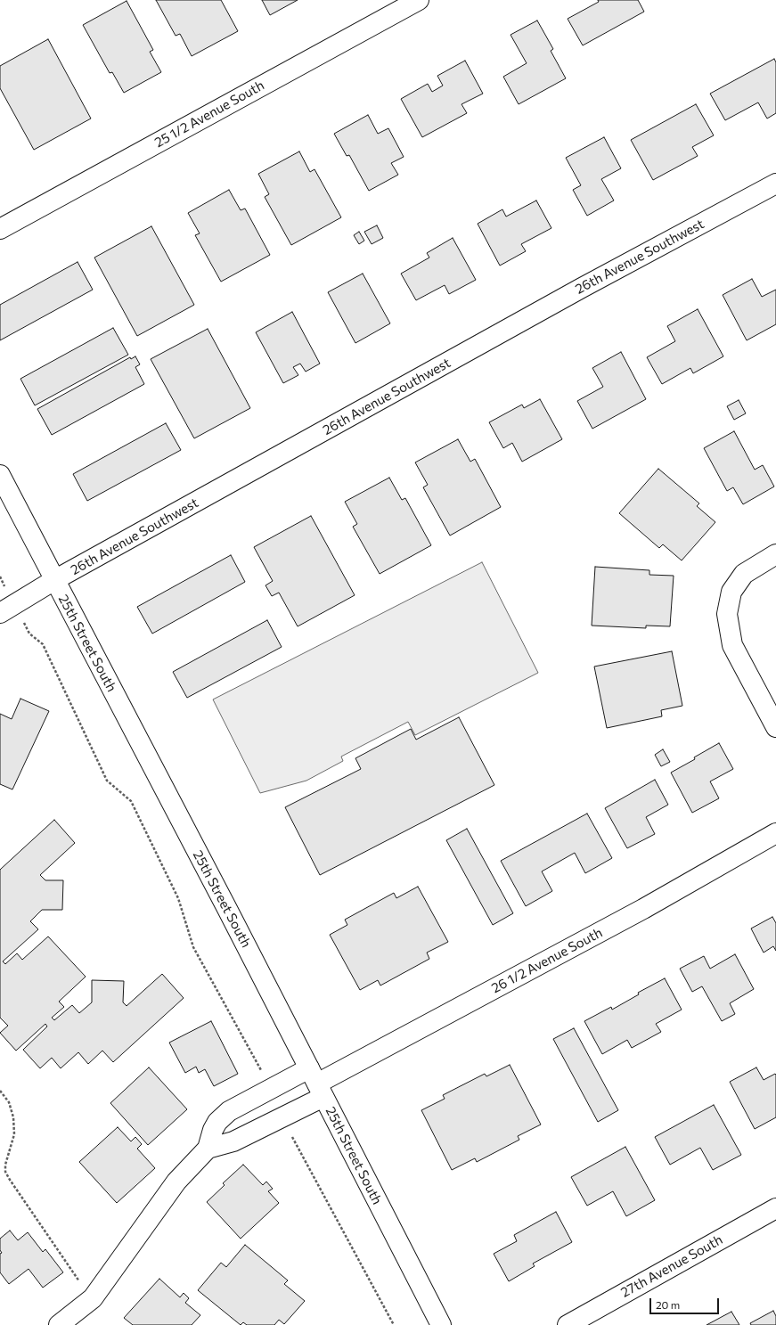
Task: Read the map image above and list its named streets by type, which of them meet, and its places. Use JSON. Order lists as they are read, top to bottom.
{
  "streets": {
    "street": [
      "25 1/2 Avenue South",
      "26th Avenue Southwest",
      "25th Street South",
      "26 1/2 Avenue South",
      "27th Avenue South"
    ]
  },
  "crossings": [
    ["26th Avenue Southwest", "25th Street South"],
    ["25th Street South", "26 1/2 Avenue South"]
  ],
  "scale_bar": "20 m"
}
